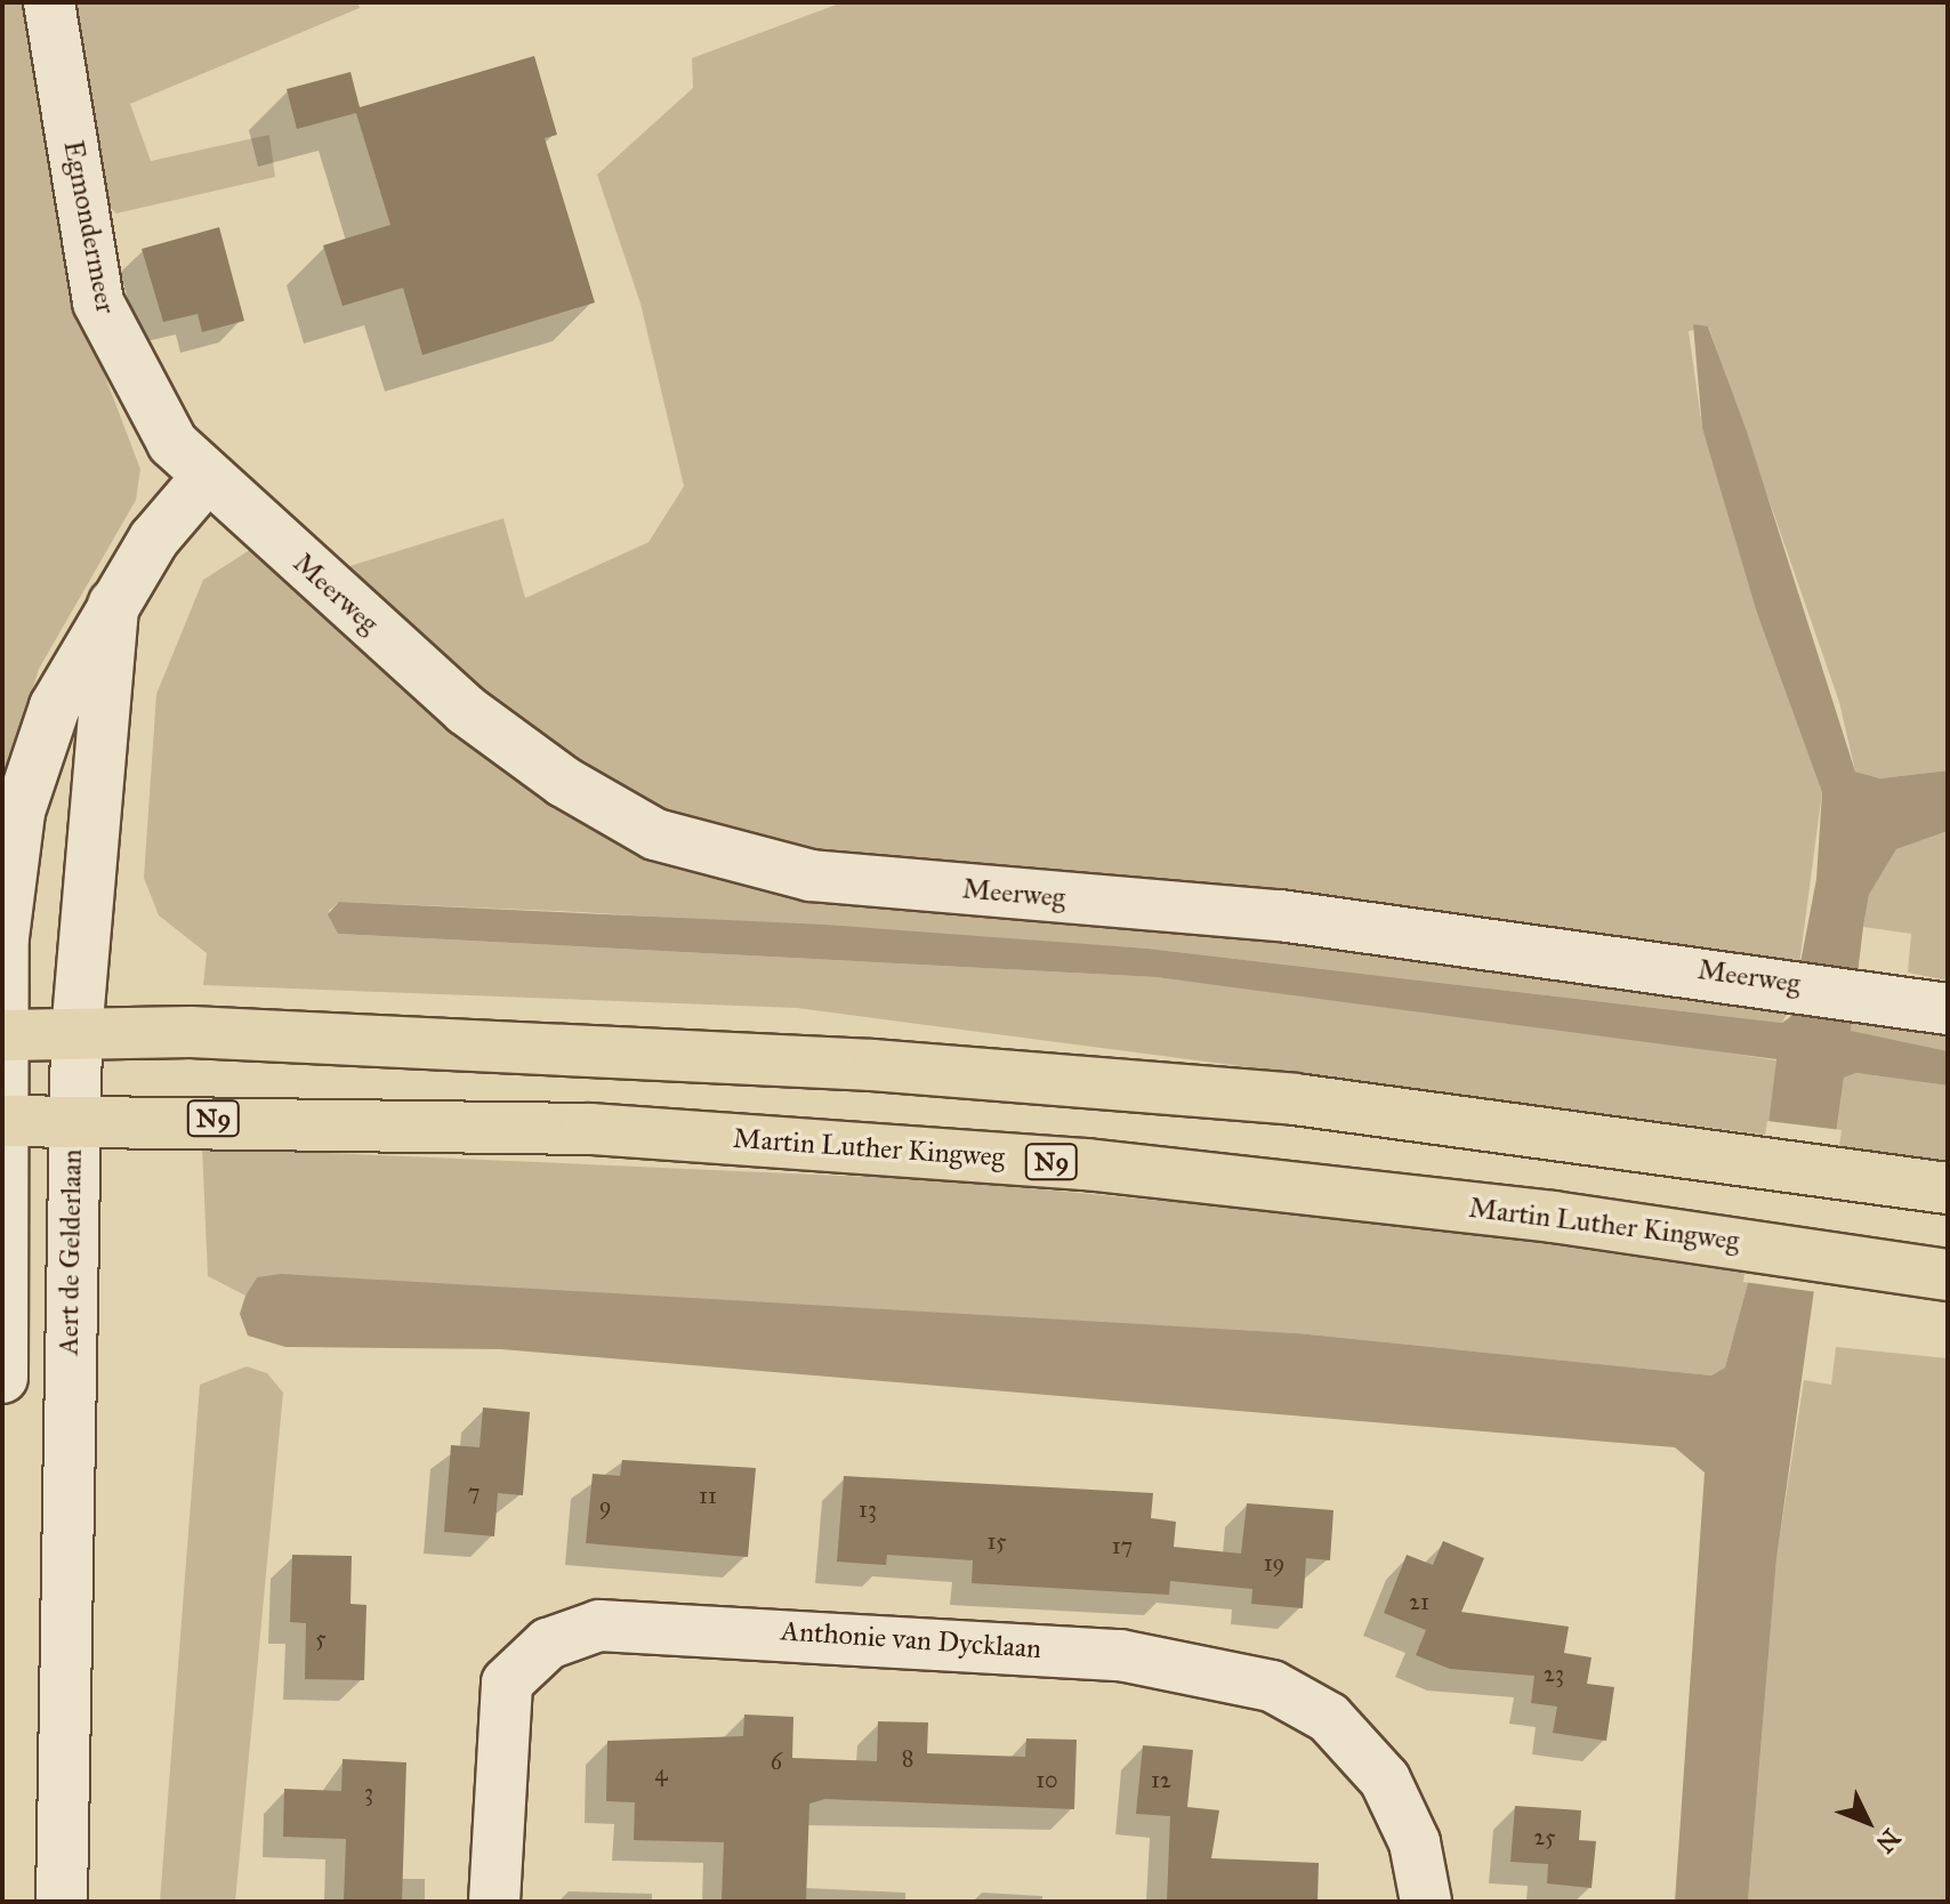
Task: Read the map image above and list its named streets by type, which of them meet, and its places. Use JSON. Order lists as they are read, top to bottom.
{
  "streets": {
    "highway": ["N9", "Martin Luther Kingweg"],
    "street": [
      "Egmondermeer",
      "Meerweg",
      "Aert de Gelderlaan",
      "Anthonie van Dycklaan"
    ]
  },
  "crossings": [
    ["Egmondermeer", "Meerweg"],
    ["Martin Luther Kingweg", "Aert de Gelderlaan"]
  ],
  "house_numbers": [
    "7",
    "11",
    "9",
    "13",
    "15",
    "17",
    "19",
    "21",
    "5",
    "23",
    "8",
    "6",
    "4",
    "10",
    "12",
    "3",
    "25"
  ],
  "north": "bottom right"
}
